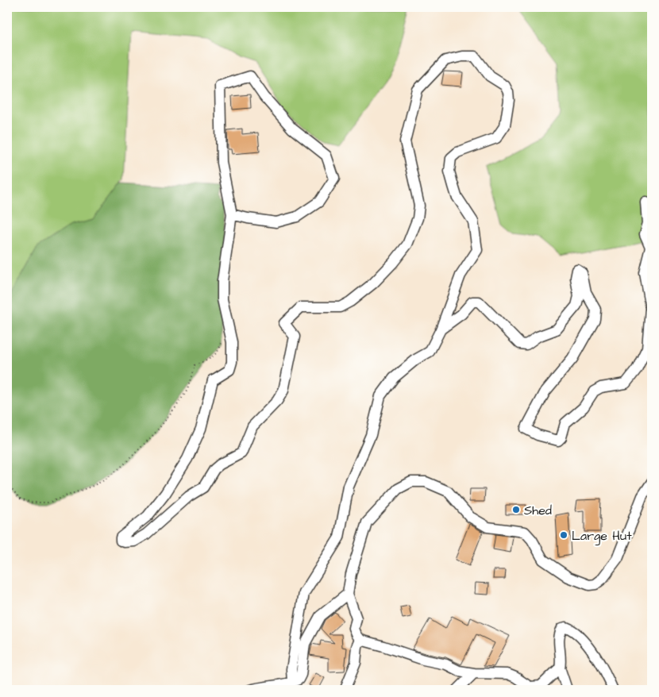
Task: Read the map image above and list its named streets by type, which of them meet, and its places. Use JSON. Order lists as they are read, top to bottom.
{
  "places": ["Shed", "Large Hut"]
}
